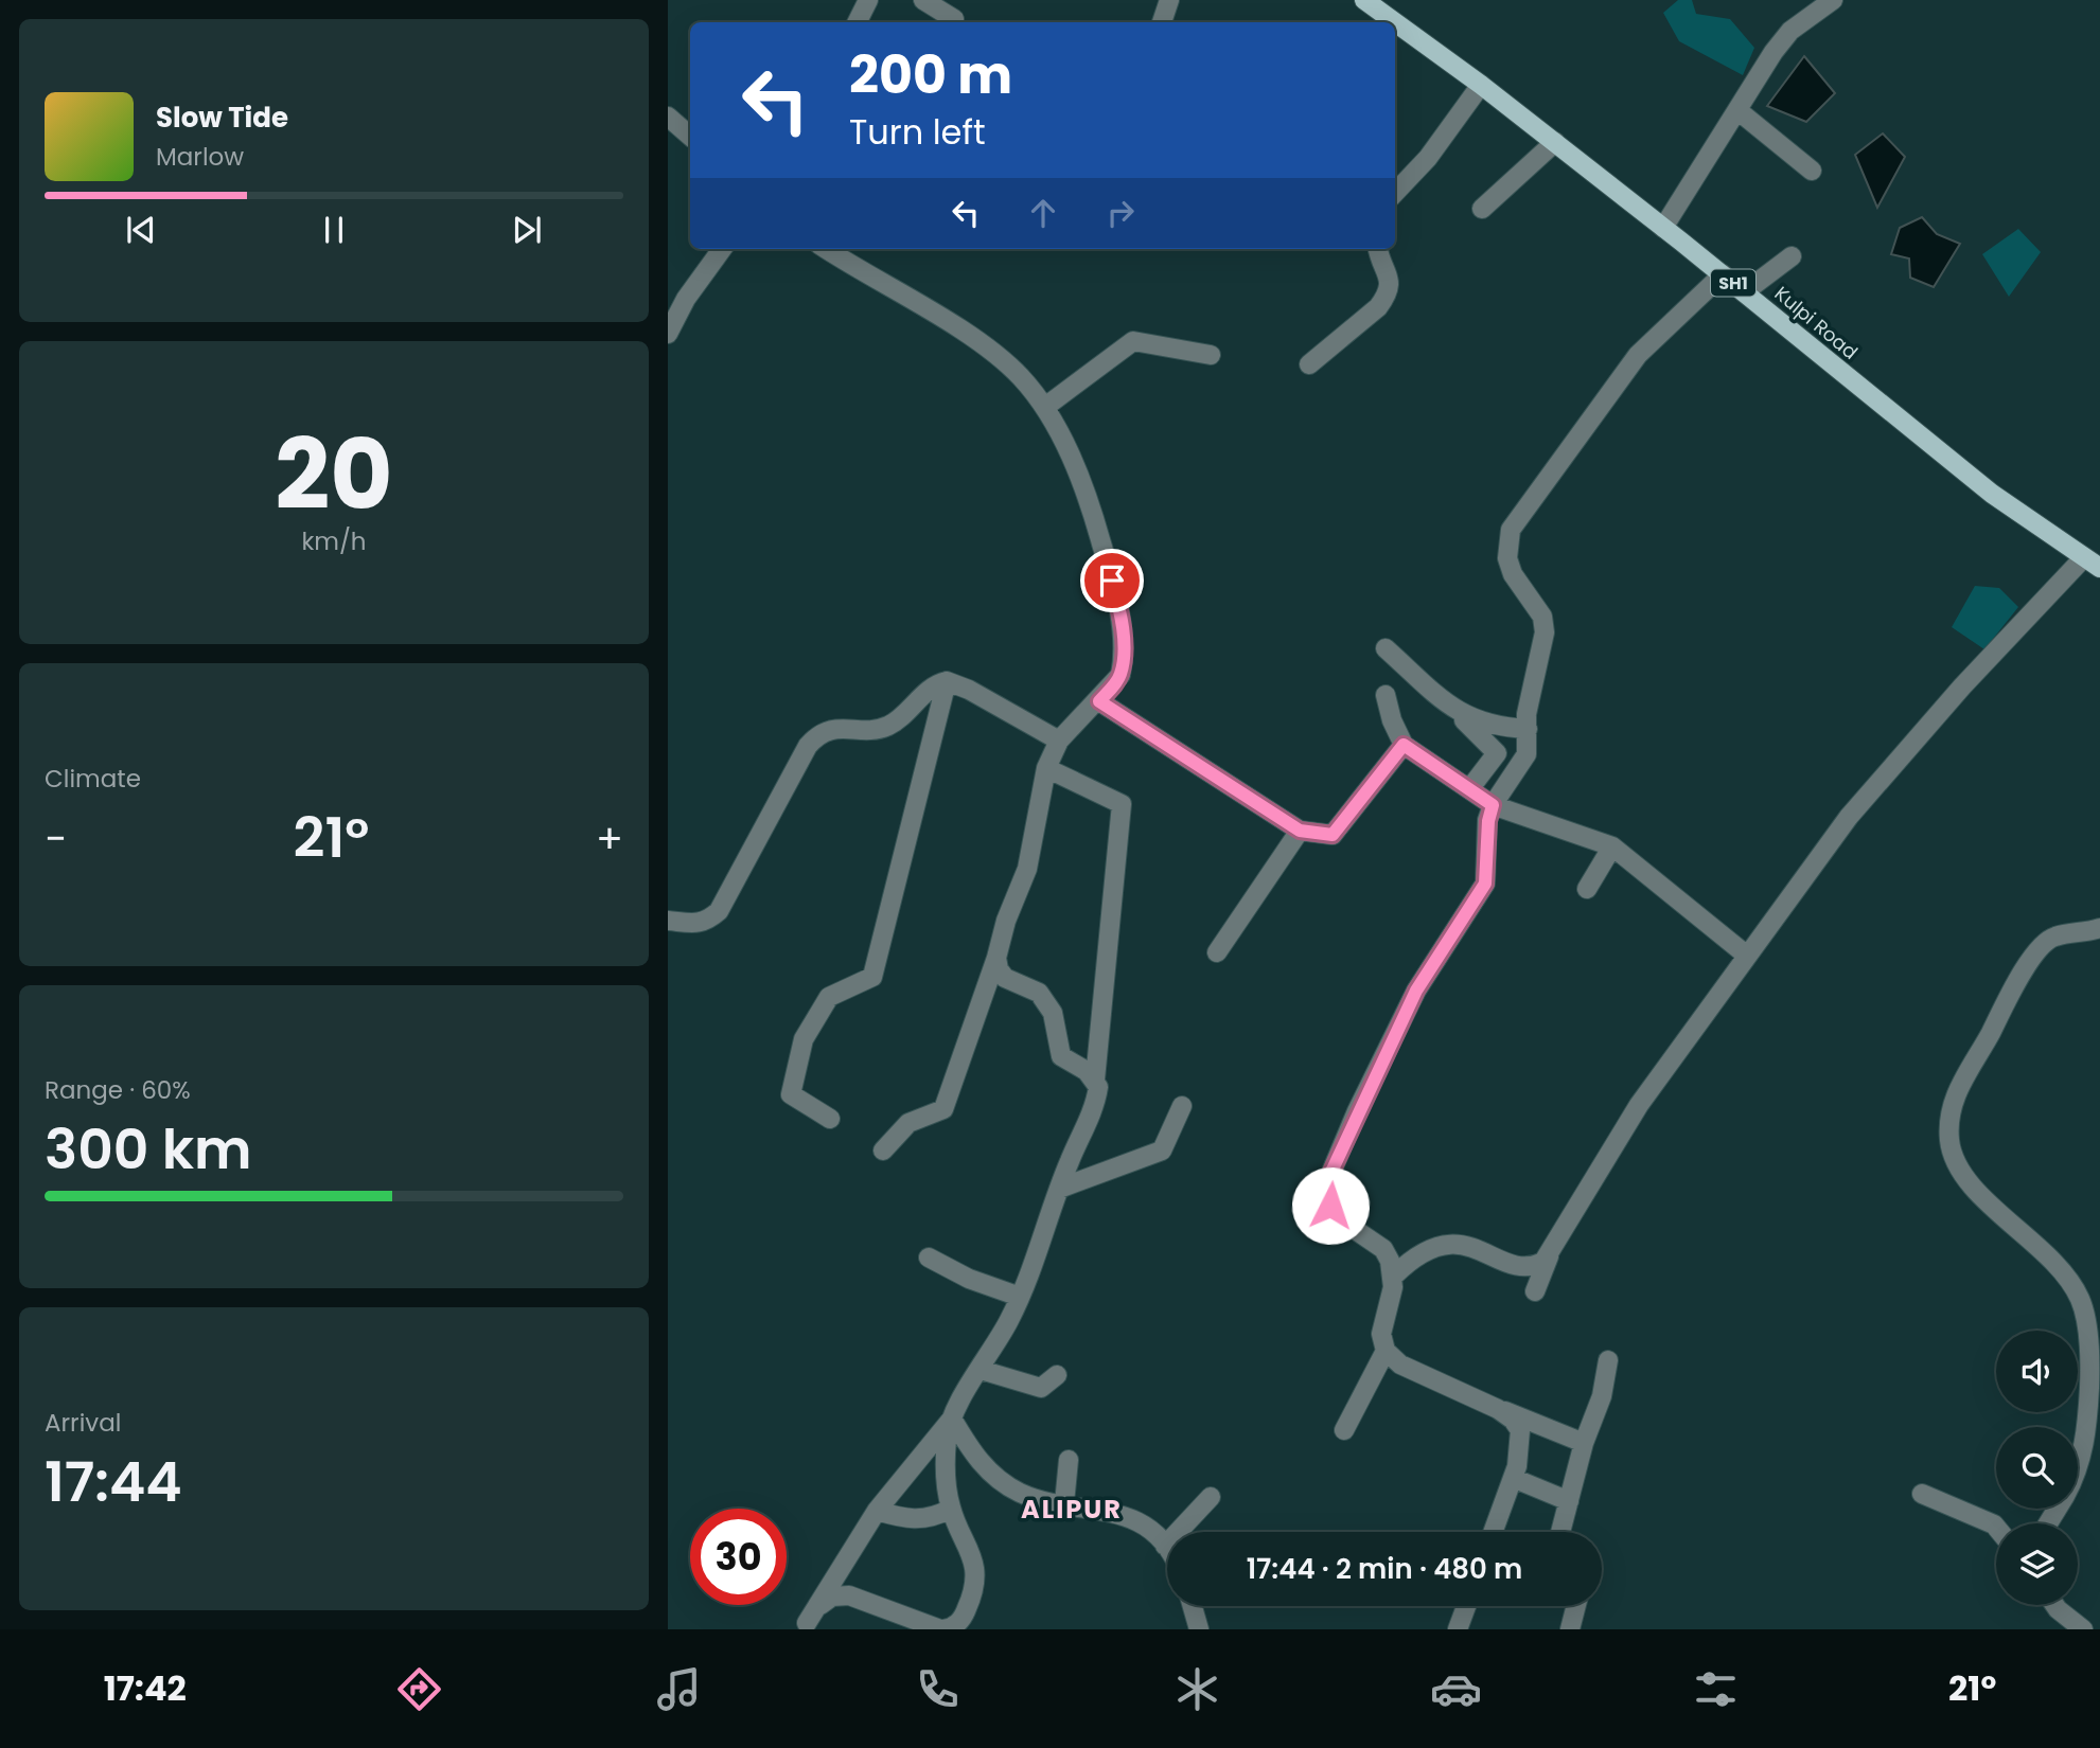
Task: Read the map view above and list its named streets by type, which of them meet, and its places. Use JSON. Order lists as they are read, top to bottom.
{
  "streets": {
    "main road": ["SH1", "Kulpi Road"]
  },
  "districts": ["ALIPUR"],
  "page": {
    "turn": ["200 m", "Turn left"],
    "song": ["Slow Tide", "Marlow"],
    "tile": [
      ["20", "km/h"],
      "Climate",
      ["Range · 60%", "300 km"],
      ["Arrival", "17:44"]
    ],
    "heat": ["−", "21°", "+"],
    "limit": "30",
    "trip": "17:44 · 2 min · 480 m",
    "tabs": ["17:42", "21°"]
  }
}
